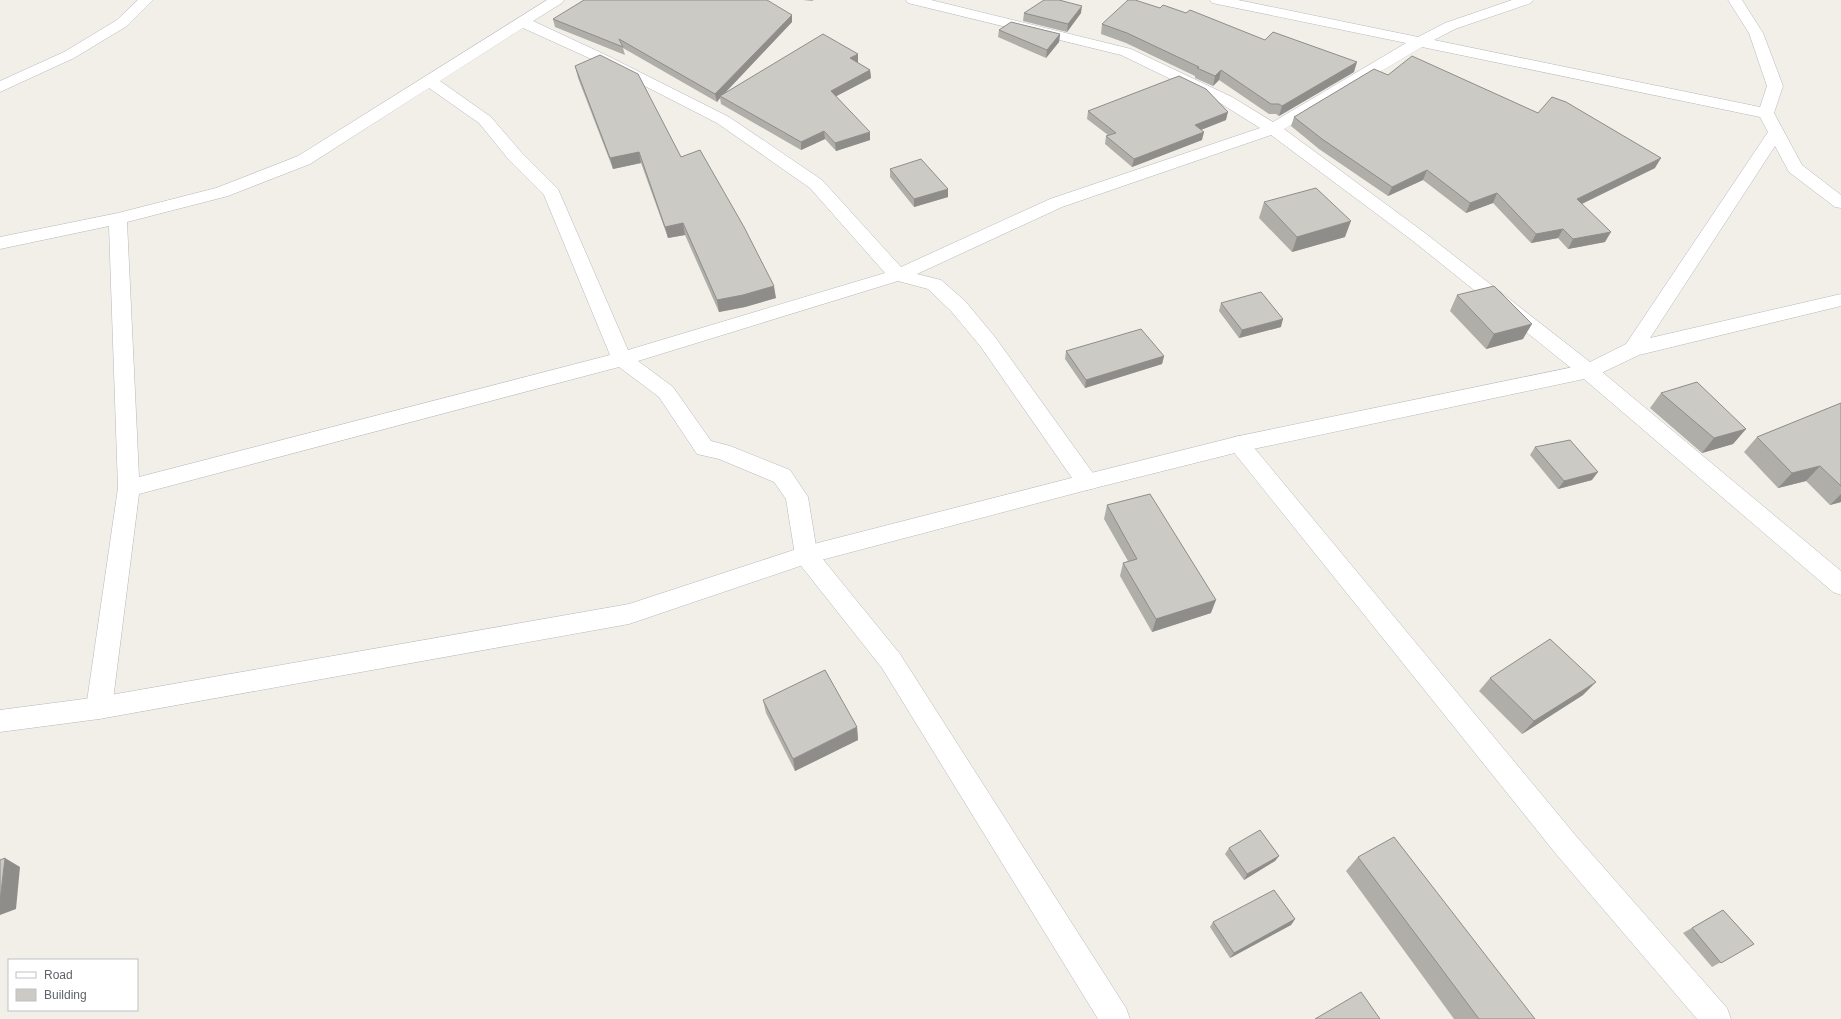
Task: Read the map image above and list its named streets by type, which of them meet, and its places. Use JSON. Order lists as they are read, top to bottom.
{
  "legend": ["Road", "Building"]
}
